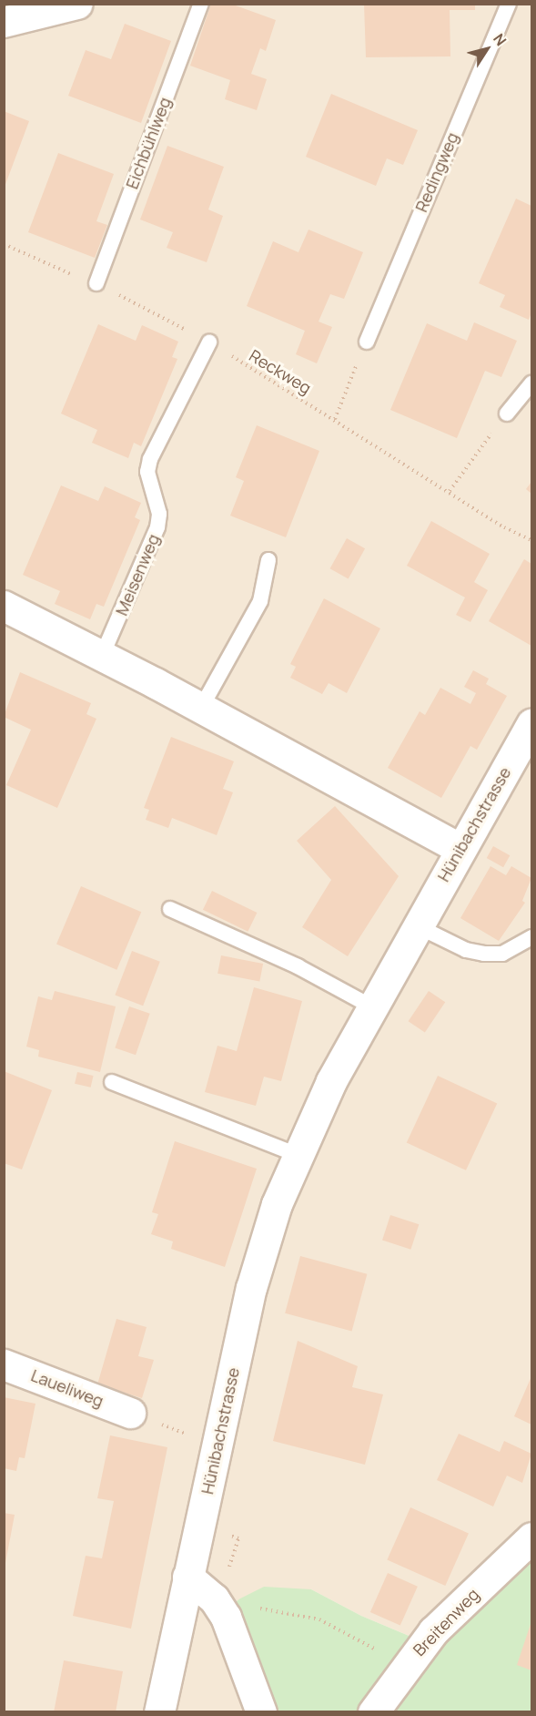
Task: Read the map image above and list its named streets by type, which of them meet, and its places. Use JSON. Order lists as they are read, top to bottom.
{
  "streets": {
    "street": ["Hünibachstrasse", "Laueliweg", "Breitenweg"],
    "lane": ["Eichbühlweg", "Redingweg", "Meisenweg"],
    "path": ["Reckweg"]
  },
  "crossings": [
    ["Eichbühlweg", "Reckweg"],
    ["Reckweg", "Meisenweg"]
  ],
  "north": "top right"
}
